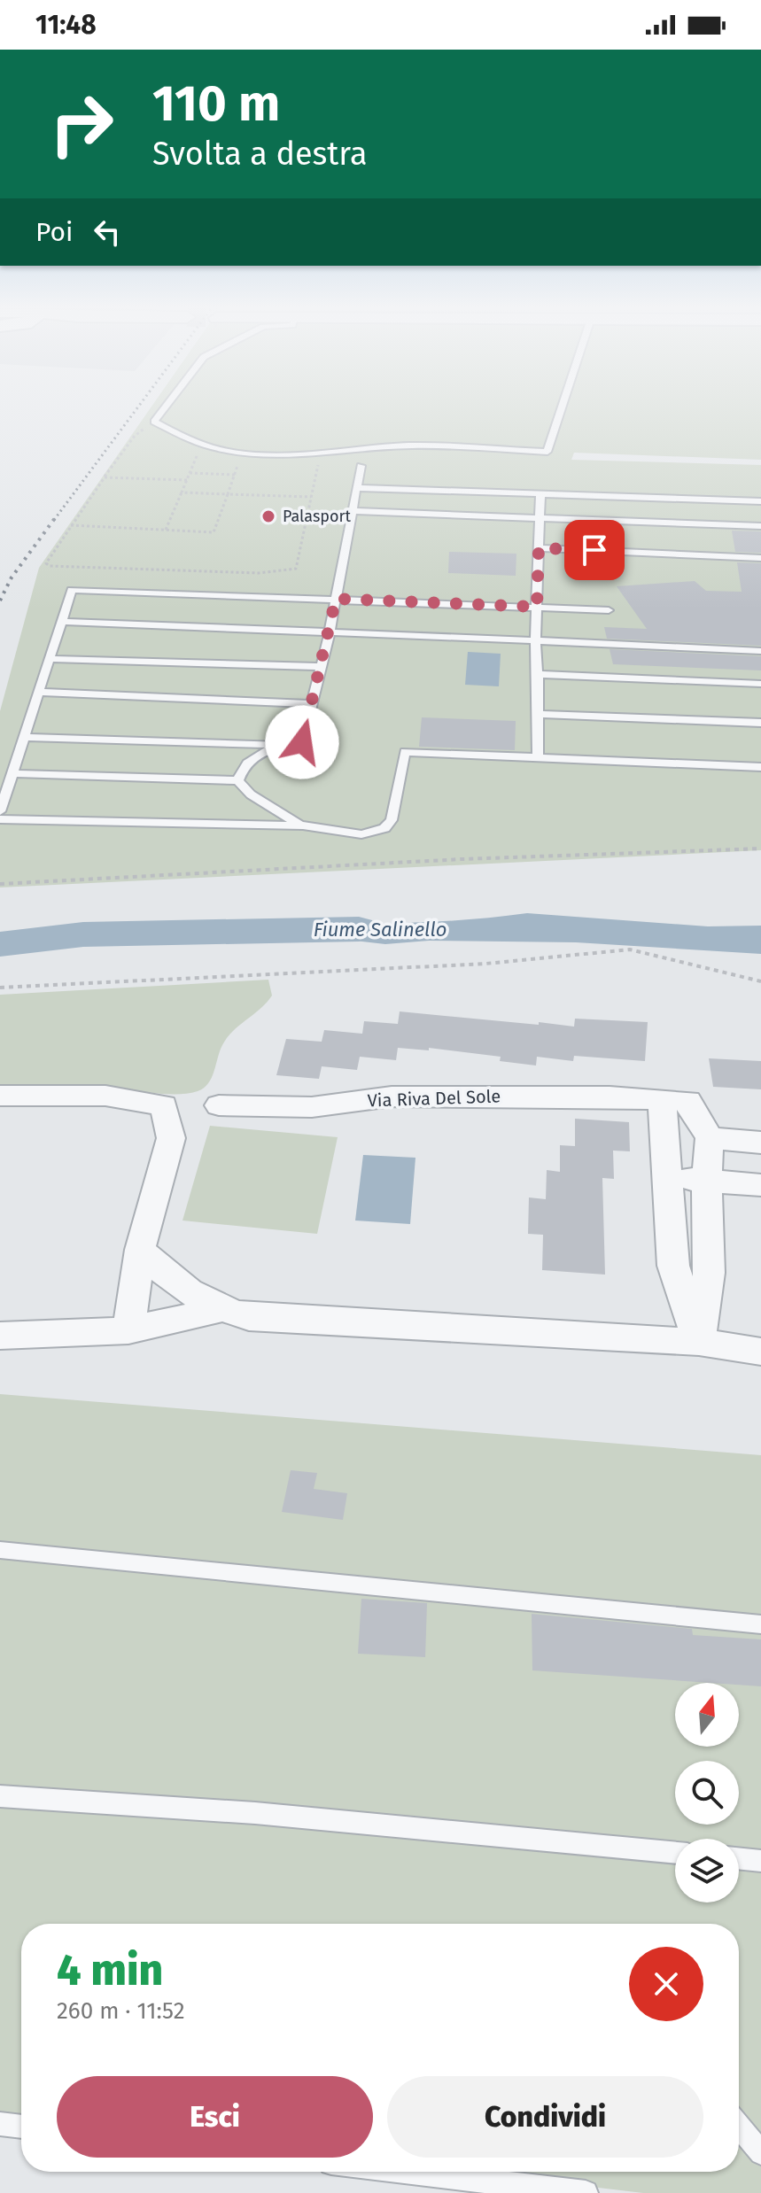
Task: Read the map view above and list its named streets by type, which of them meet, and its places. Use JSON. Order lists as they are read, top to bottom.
{
  "streets": {
    "street": ["Via Riva Del Sole"]
  },
  "water": ["Fiume Salinello"],
  "places": ["Palasport"],
  "north": "top",
  "page": {
    "status": "11:48",
    "turn": ["110 m", "Svolta a destra"],
    "then": "Poi",
    "heading": ["4 min", "260 m · 11:52"],
    "buttons": ["Esci", "Condividi"]
  }
}
